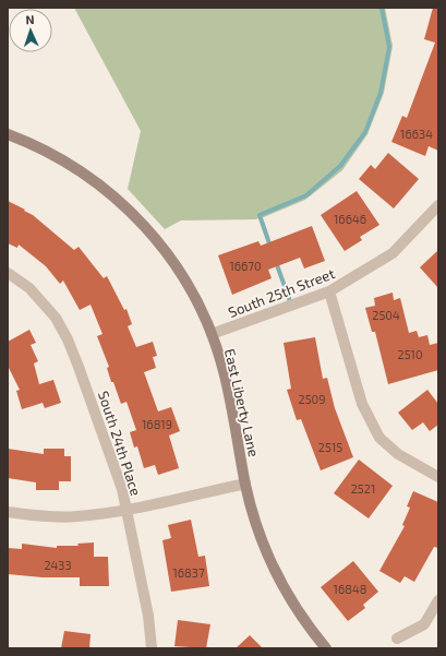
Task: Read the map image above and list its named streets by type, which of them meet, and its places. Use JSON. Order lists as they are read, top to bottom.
{
  "streets": {
    "street": ["South 25th Street", "East Liberty Lane", "South 24th Place"]
  },
  "crossings": [
    ["South 25th Street", "East Liberty Lane"]
  ],
  "house_numbers": [
    "16634",
    "16646",
    "16670",
    "2504",
    "2510",
    "2509",
    "16819",
    "2515",
    "2521",
    "2433",
    "16837",
    "16848"
  ],
  "north": "top"
}
